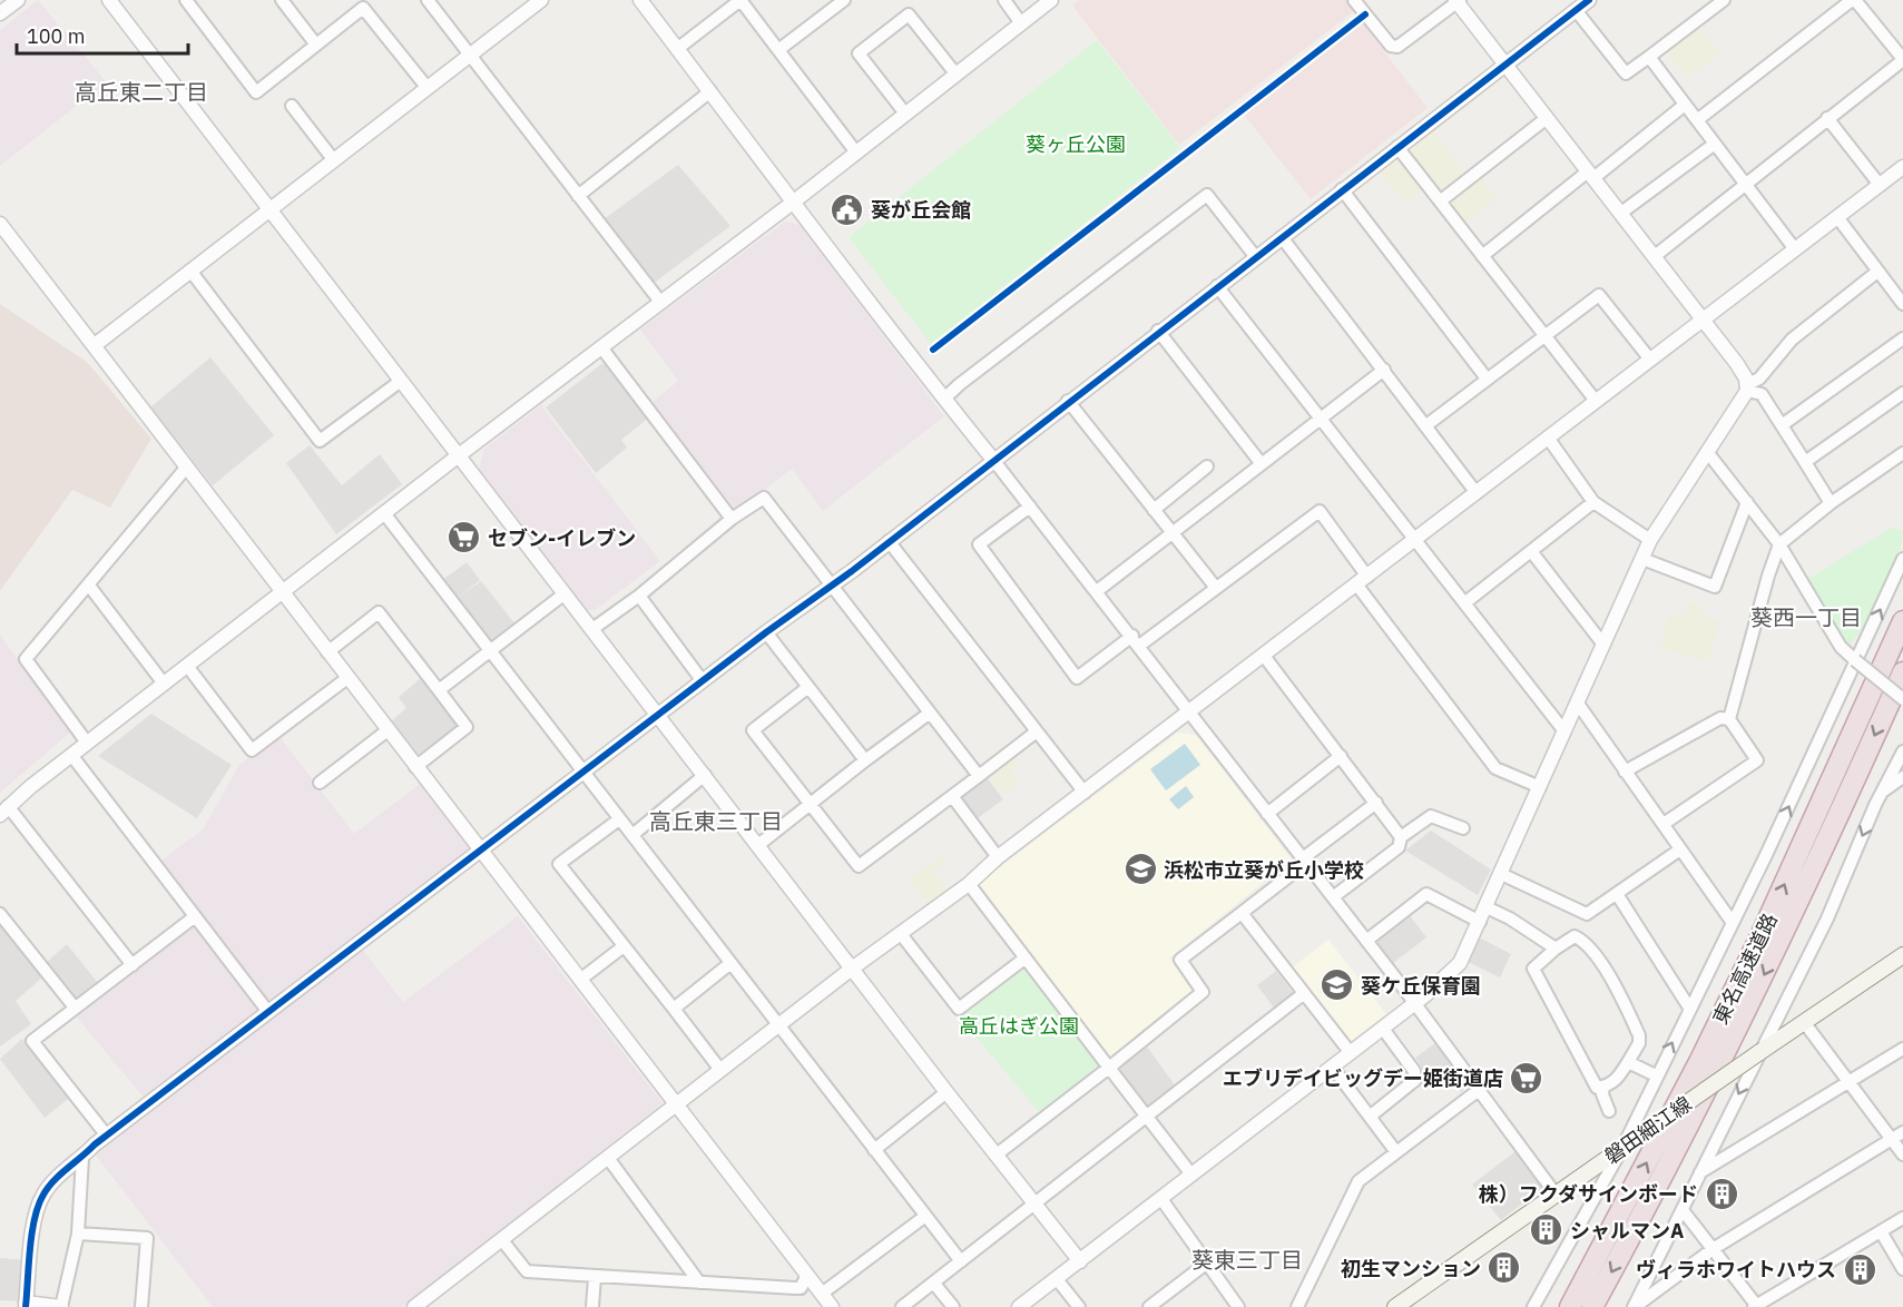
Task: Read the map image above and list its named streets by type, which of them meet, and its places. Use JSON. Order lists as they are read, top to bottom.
{
  "streets": {
    "highway": ["東名高速道路"],
    "main road": ["磐田細江線"]
  },
  "districts": [
    "高丘東二丁目",
    "葵西一丁目",
    "高丘東三丁目",
    "葵東三丁目"
  ],
  "parks": ["葵ヶ丘公園", "高丘はぎ公園"],
  "places": {
    "public building": ["葵が丘会館"],
    "supermarket": ["セブン-イレブン", "エブリデイビッグデー姫街道店"],
    "school or university": ["浜松市立葵が丘小学校", "葵ケ丘保育園"],
    "building": [
      "株）フクダサインボード",
      "シャルマンA",
      "初生マンション",
      "ヴィラホワイトハウス"
    ]
  },
  "scale_bar": "100 m"
}
